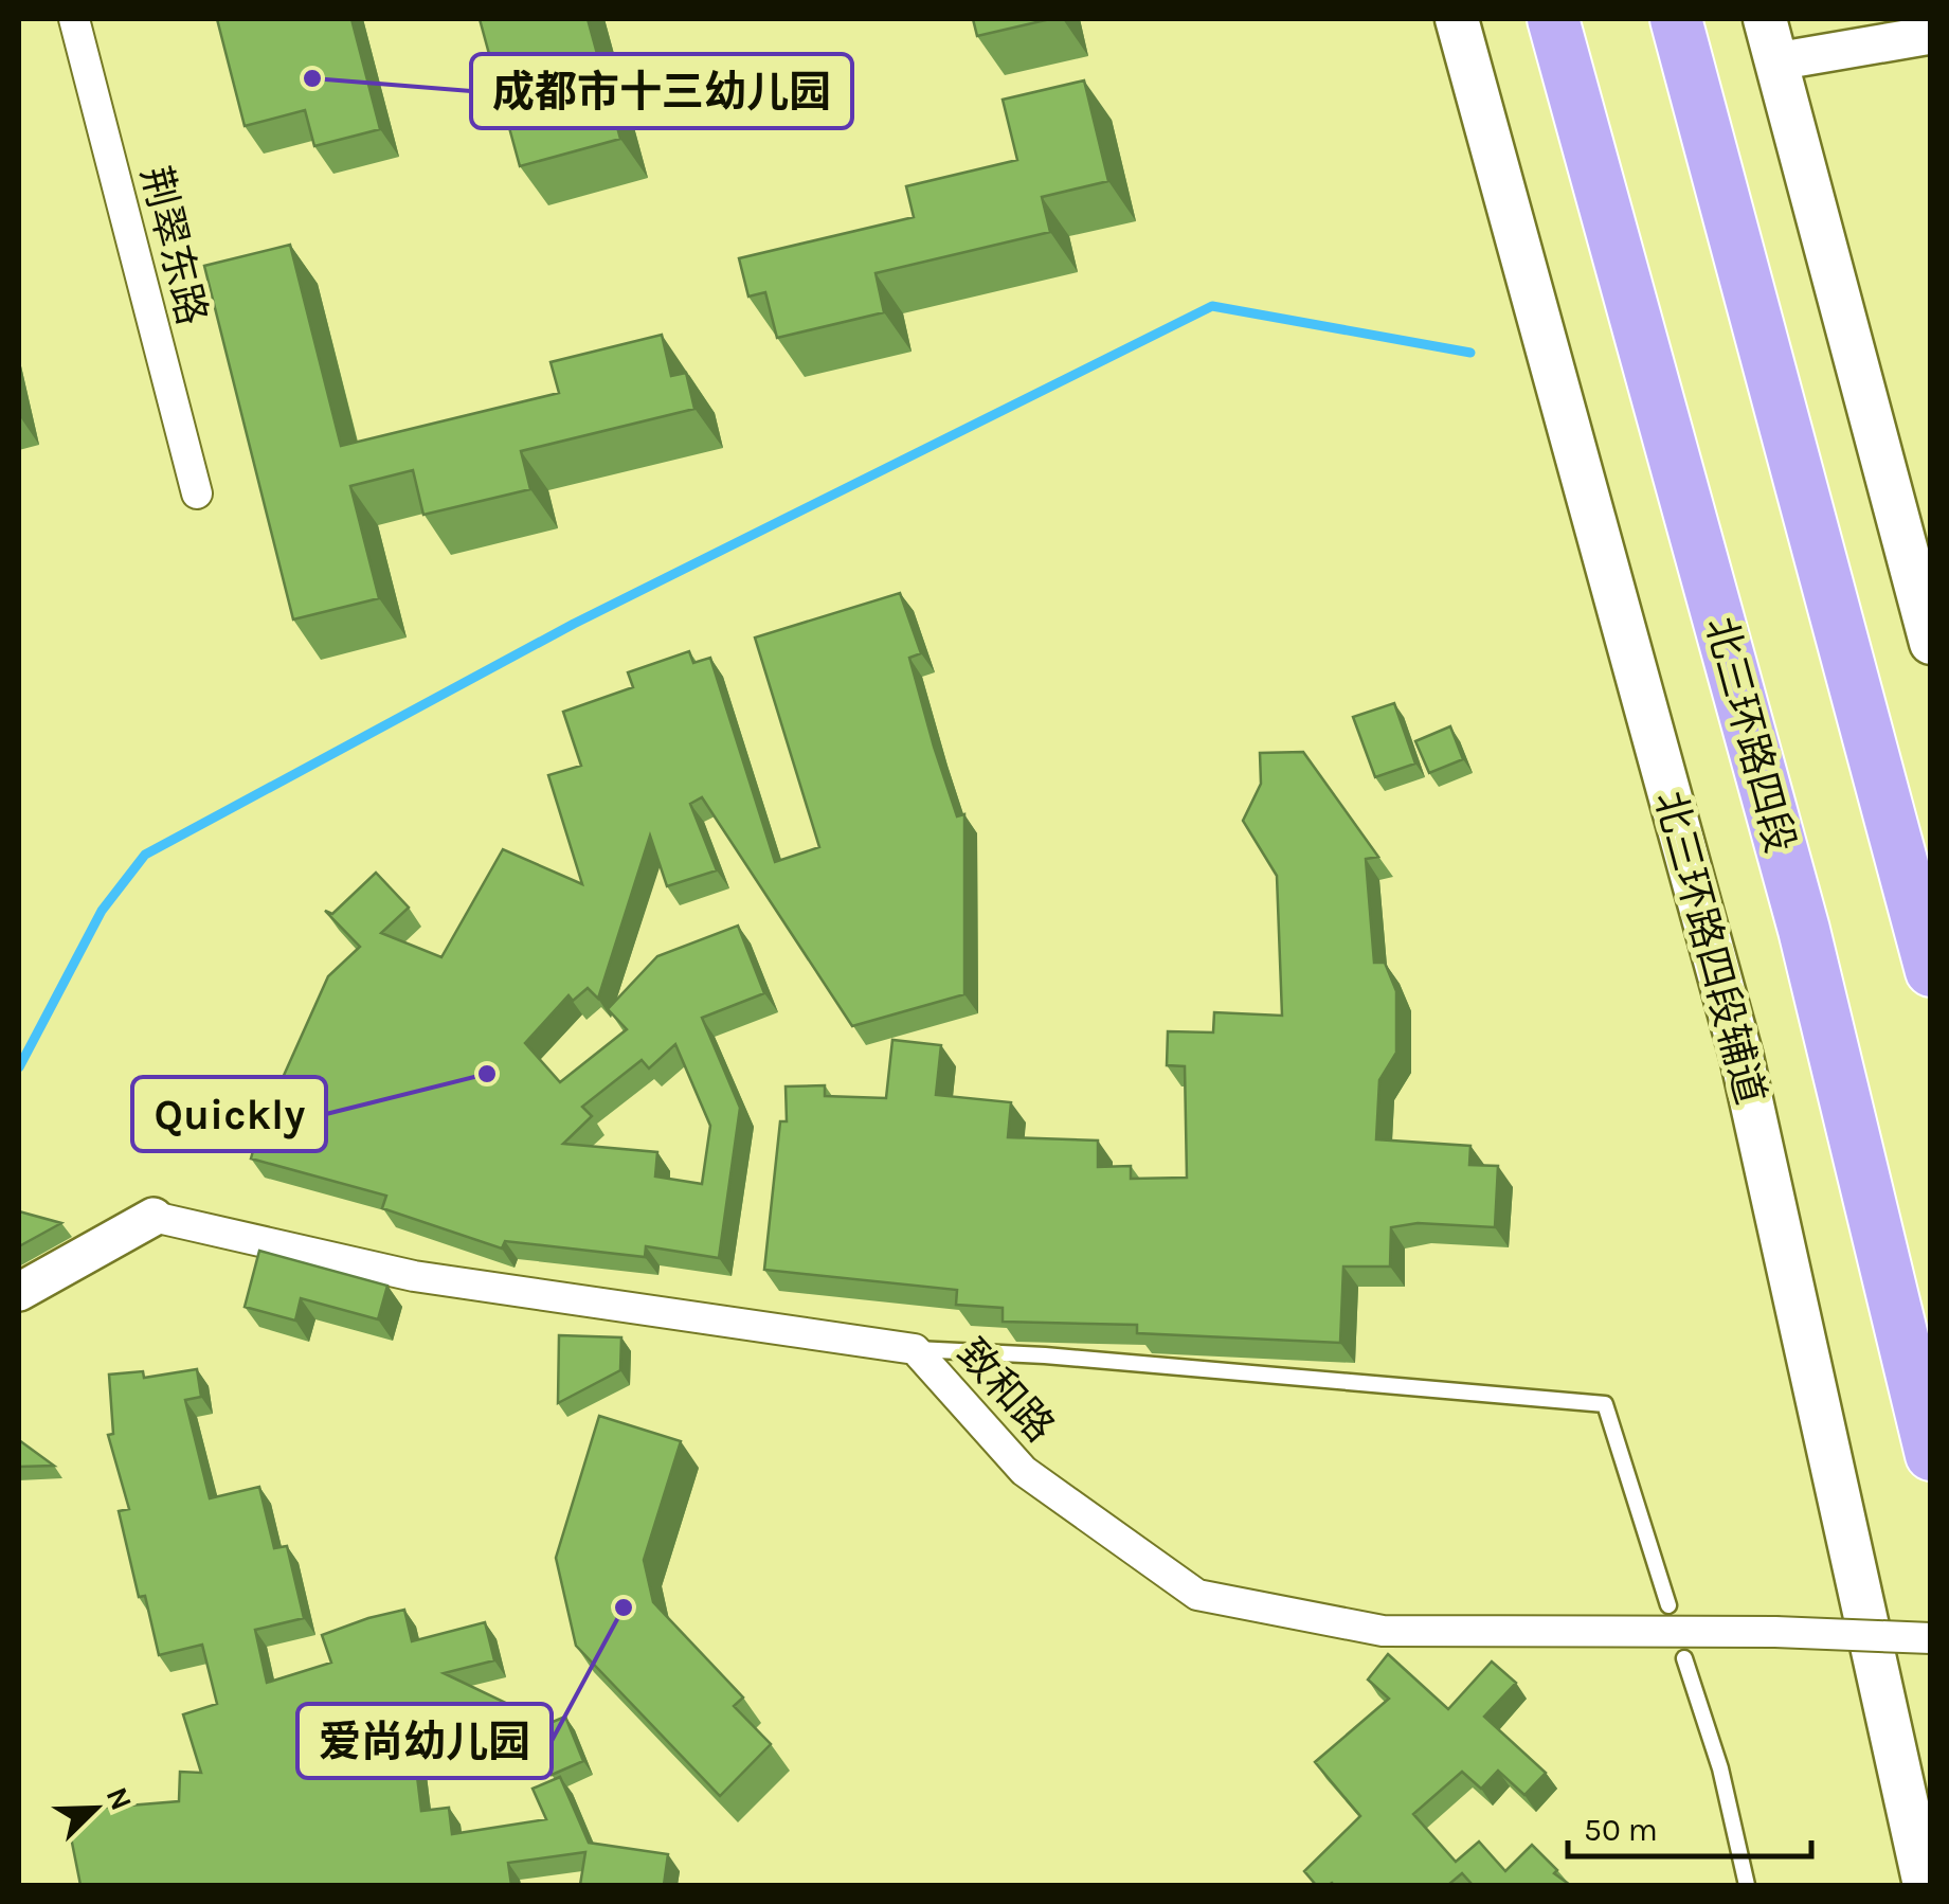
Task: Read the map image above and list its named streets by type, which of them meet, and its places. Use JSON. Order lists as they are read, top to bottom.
{
  "streets": {
    "highway": ["北三环路四段"],
    "main road": ["北三环路四段辅道"],
    "street": ["荆翠东路", "致和路"]
  },
  "places": ["成都市十三幼儿园", "Quickly", "爱尚幼儿园"],
  "scale_bar": "50 m",
  "north": "top right"
}
